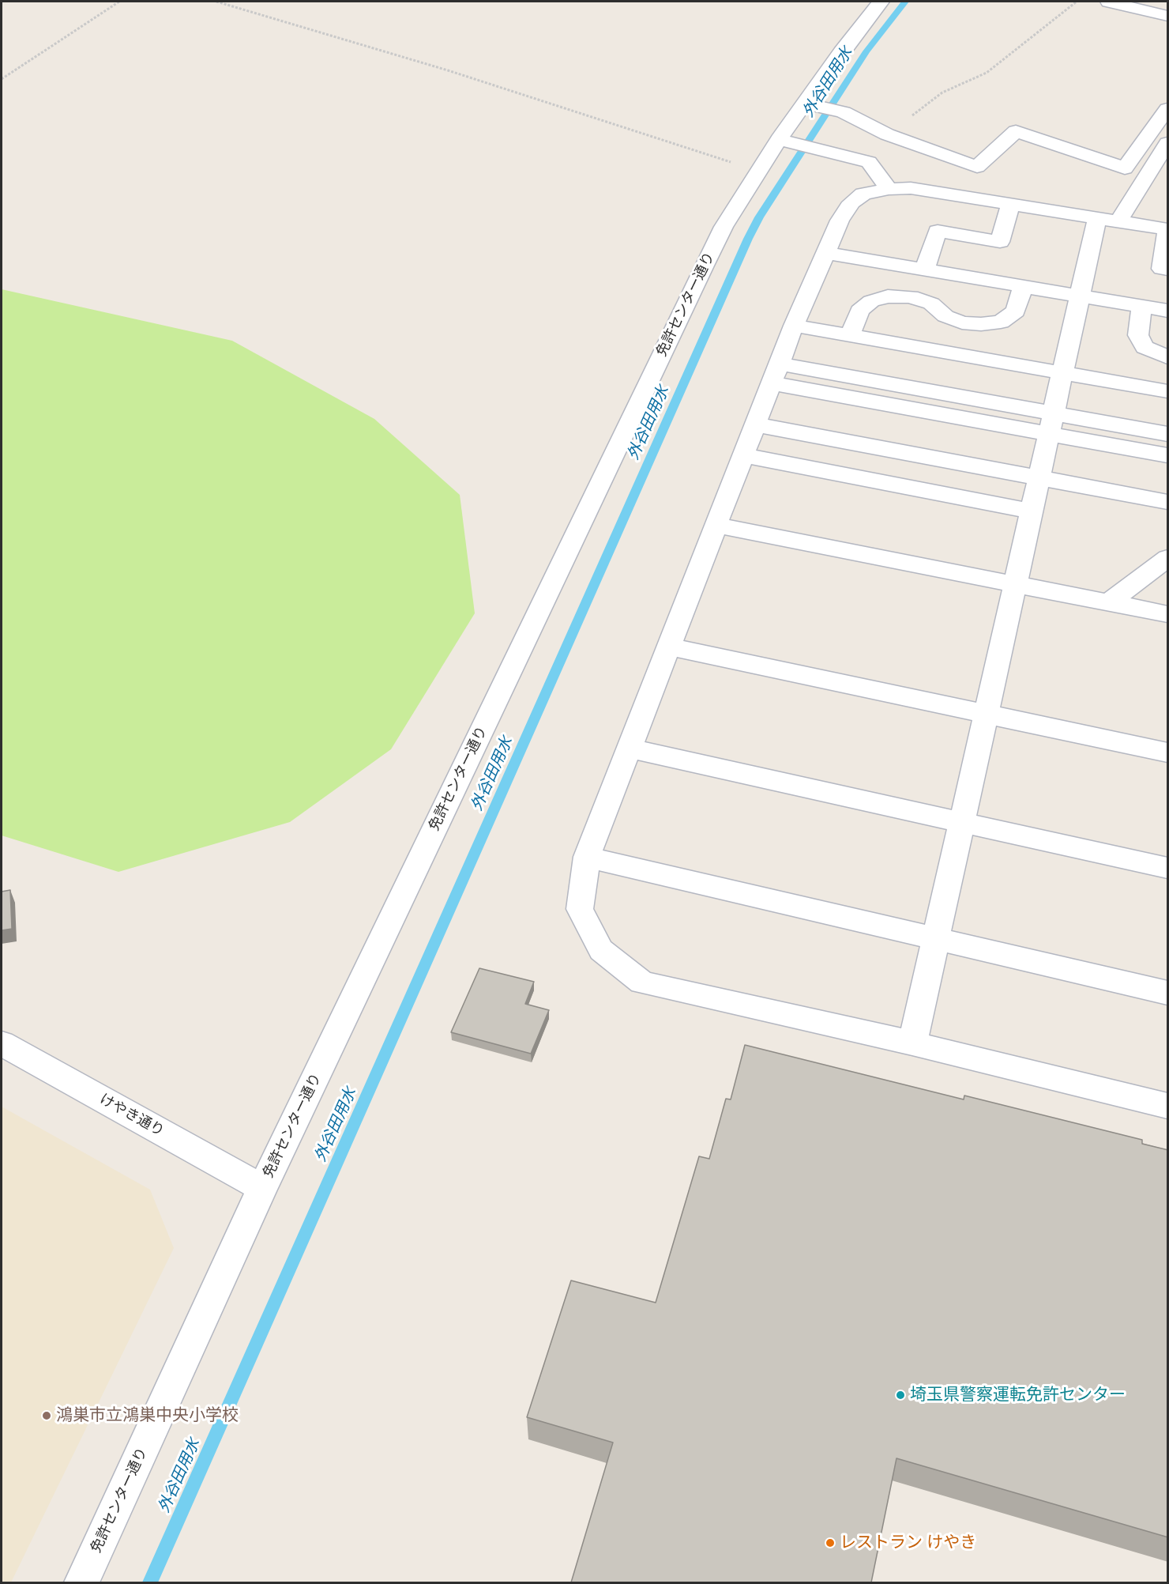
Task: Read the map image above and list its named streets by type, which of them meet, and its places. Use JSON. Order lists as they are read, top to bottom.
{
  "streets": {
    "street": ["免許センター通り", "けやき通り"]
  },
  "crossings": [
    ["免許センター通り", "けやき通り"]
  ],
  "water": ["外谷田用水"],
  "places": ["埼玉県警察運転免許センター", "鴻巣市立鴻巣中央小学校", "レストラン けやき"]
}
